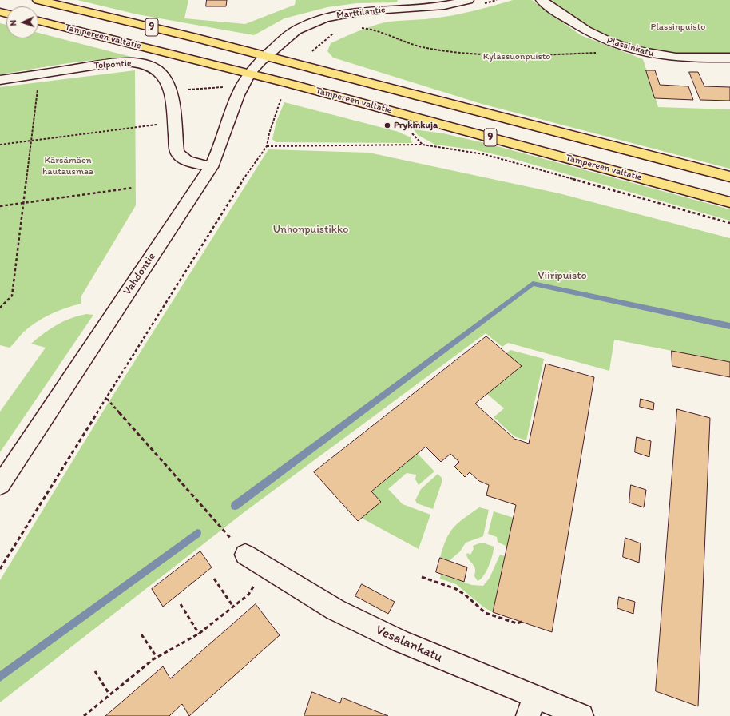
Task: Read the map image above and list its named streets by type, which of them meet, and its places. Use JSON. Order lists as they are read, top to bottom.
{
  "streets": {
    "highway": ["9", "Tampereen valtatie"],
    "street": [
      "Marttilantie",
      "Plassinkatu",
      "Tolpontie",
      "Vahdontie",
      "Vesalankatu"
    ]
  },
  "crossings": [
    ["Marttilantie", "Tampereen valtatie"],
    ["Marttilantie", "Vahdontie"],
    ["Tampereen valtatie", "Vahdontie"],
    ["Tolpontie", "Vahdontie"]
  ],
  "parks": [
    "Plassinpuisto",
    "Kylässuonpuisto",
    "Kärsämäen hautausmaa",
    "Unhonpuistikko",
    "Viiripuisto"
  ],
  "places": ["Prykinkuja"],
  "north": "left"
}
